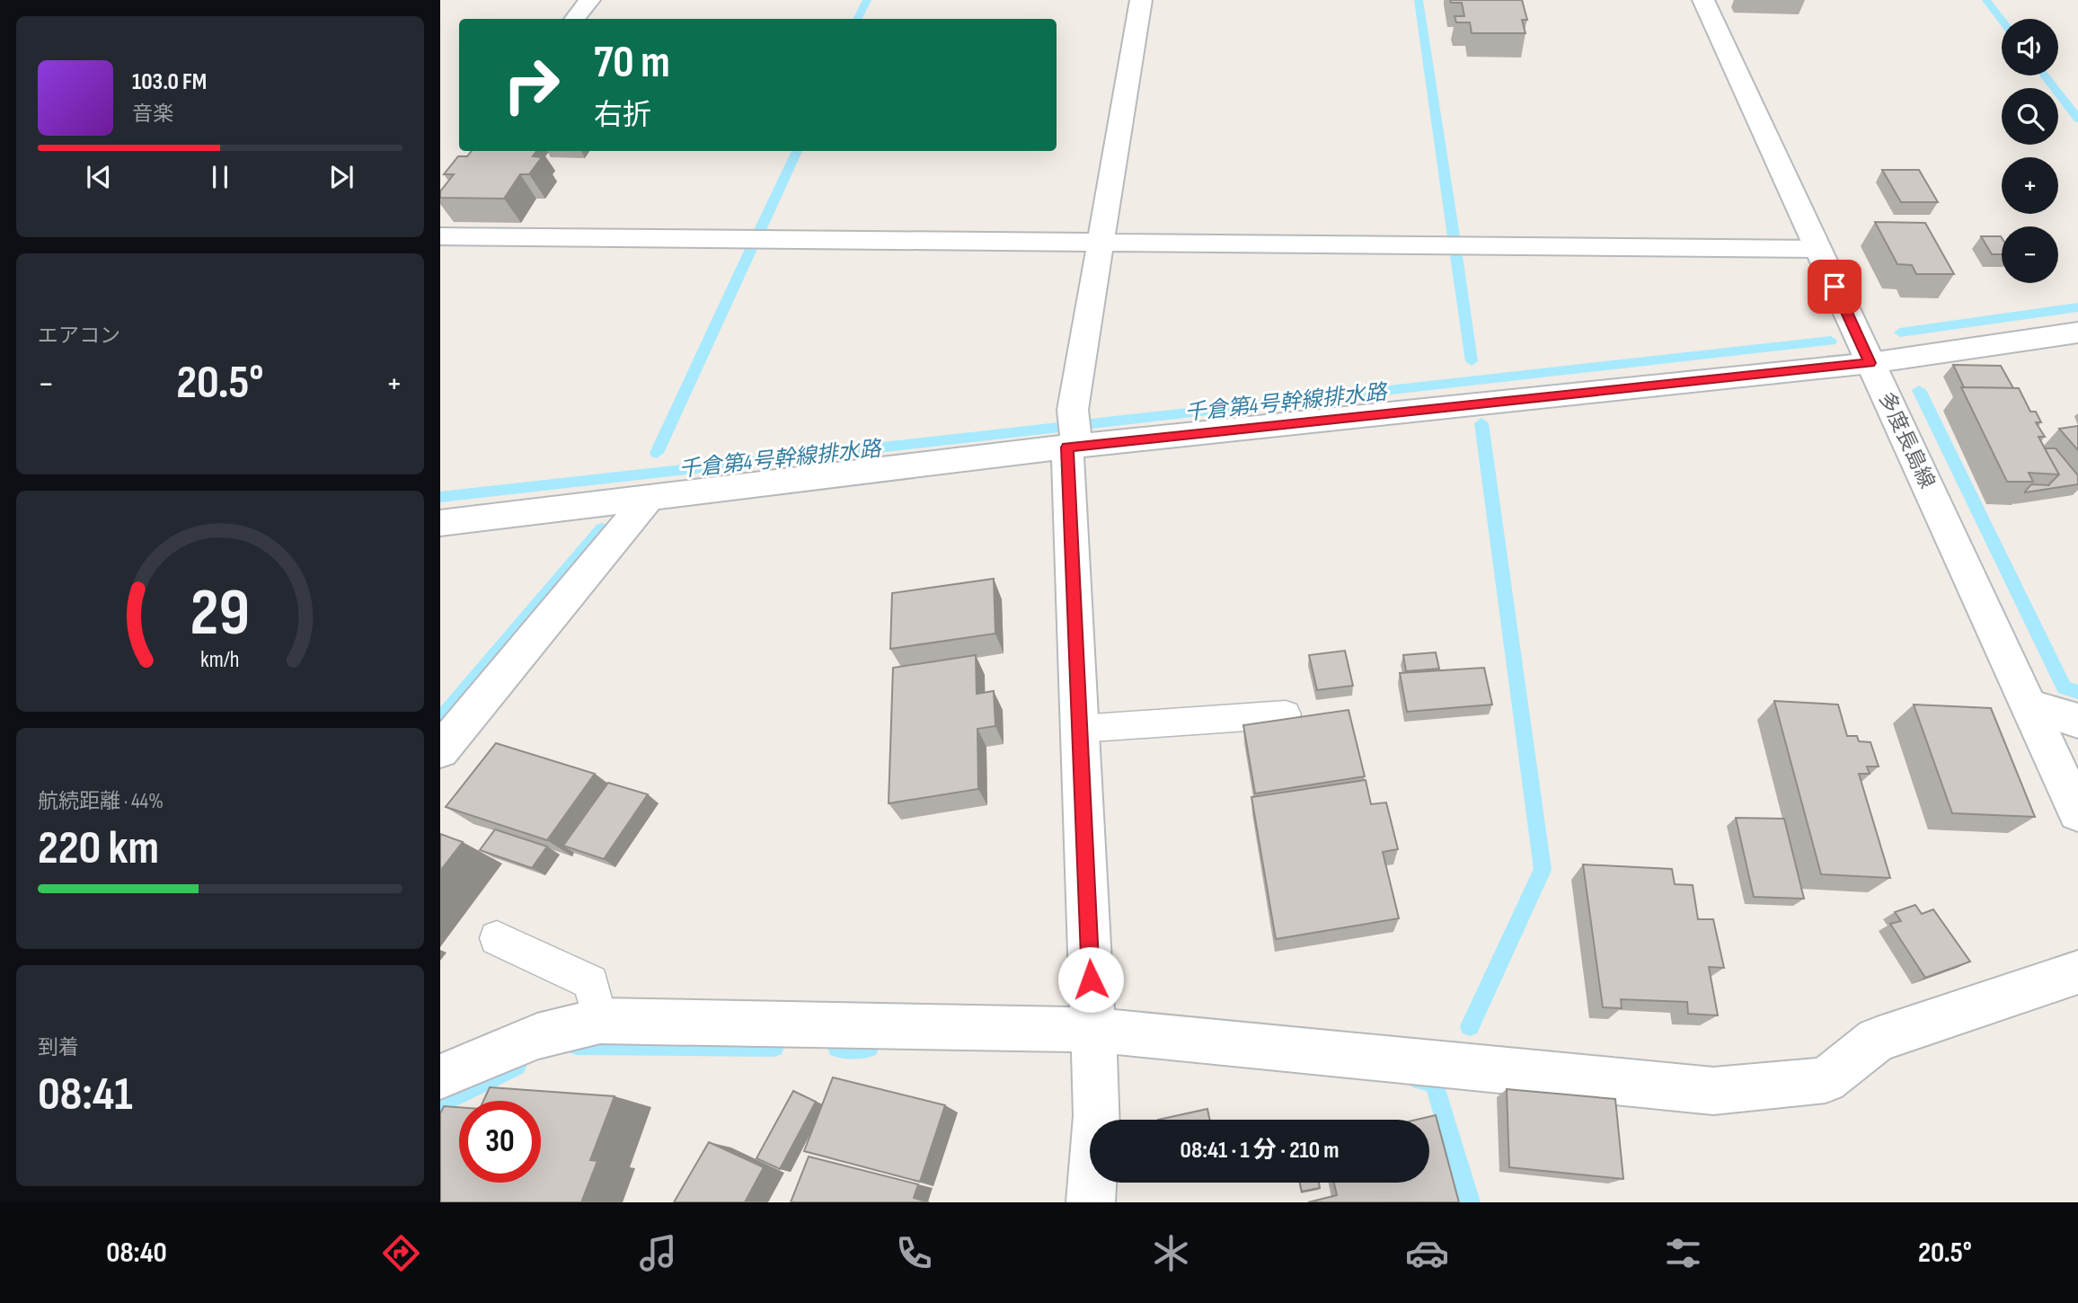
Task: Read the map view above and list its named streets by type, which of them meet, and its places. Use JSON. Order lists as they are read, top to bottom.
{
  "streets": {
    "street": ["多度長島線"]
  },
  "water": ["千倉第4号幹線排水路"],
  "page": {
    "map_buttons": ["+", "−"],
    "turn": ["70 m", "右折"],
    "song": ["103.0 FM", "音楽"],
    "tile": [
      "エアコン",
      ["航続距離 · 44%", "220 km"],
      ["到着", "08:41"]
    ],
    "heat": ["−", "20.5°", "+"],
    "limit": "30",
    "trip": "08:41 · 1 分 · 210 m",
    "tabs": ["08:40", "20.5°"],
    "gauge": ["29", "km/h"]
  }
}
